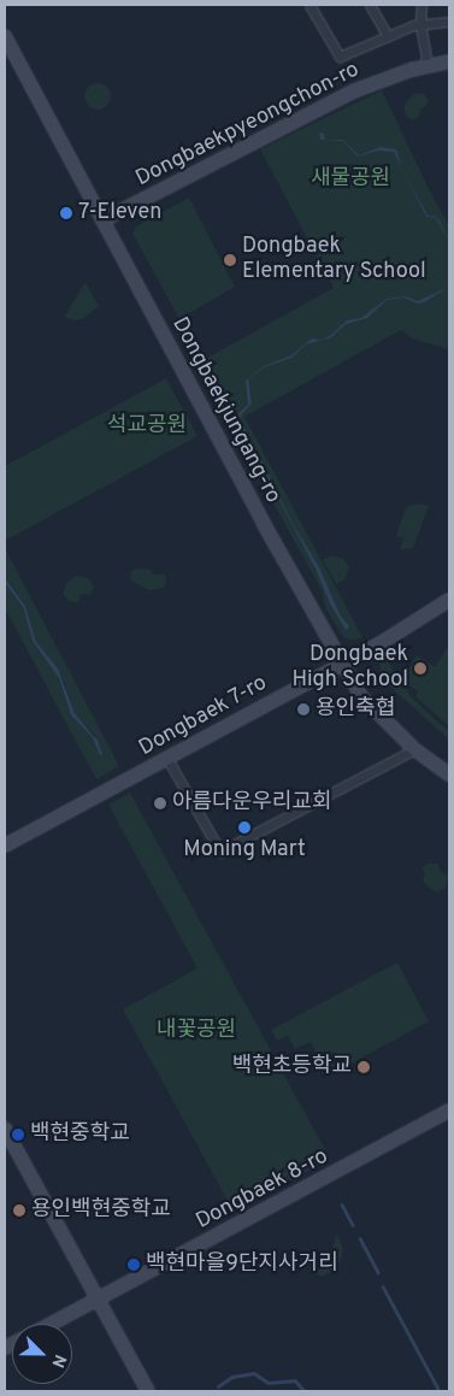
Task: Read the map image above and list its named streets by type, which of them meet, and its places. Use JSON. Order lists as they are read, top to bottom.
{
  "streets": {
    "street": [
      "Dongbaekpyeongchon-ro",
      "Dongbaekjungang-ro",
      "Dongbaek 7-ro",
      "Dongbaek 8-ro"
    ]
  },
  "crossings": [
    ["Dongbaekpyeongchon-ro", "Dongbaekjungang-ro"],
    ["Dongbaekjungang-ro", "Dongbaek 7-ro"]
  ],
  "parks": ["새물공원", "석교공원", "내꽃공원"],
  "places": [
    "7-Eleven",
    "Dongbaek Elementary School",
    "Dongbaek High School",
    "용인축협",
    "아름다운우리교회",
    "Moning Mart",
    "백현초등학교",
    "백현중학교",
    "용인백현중학교",
    "백현마을9단지사거리"
  ],
  "north": "bottom right"
}
